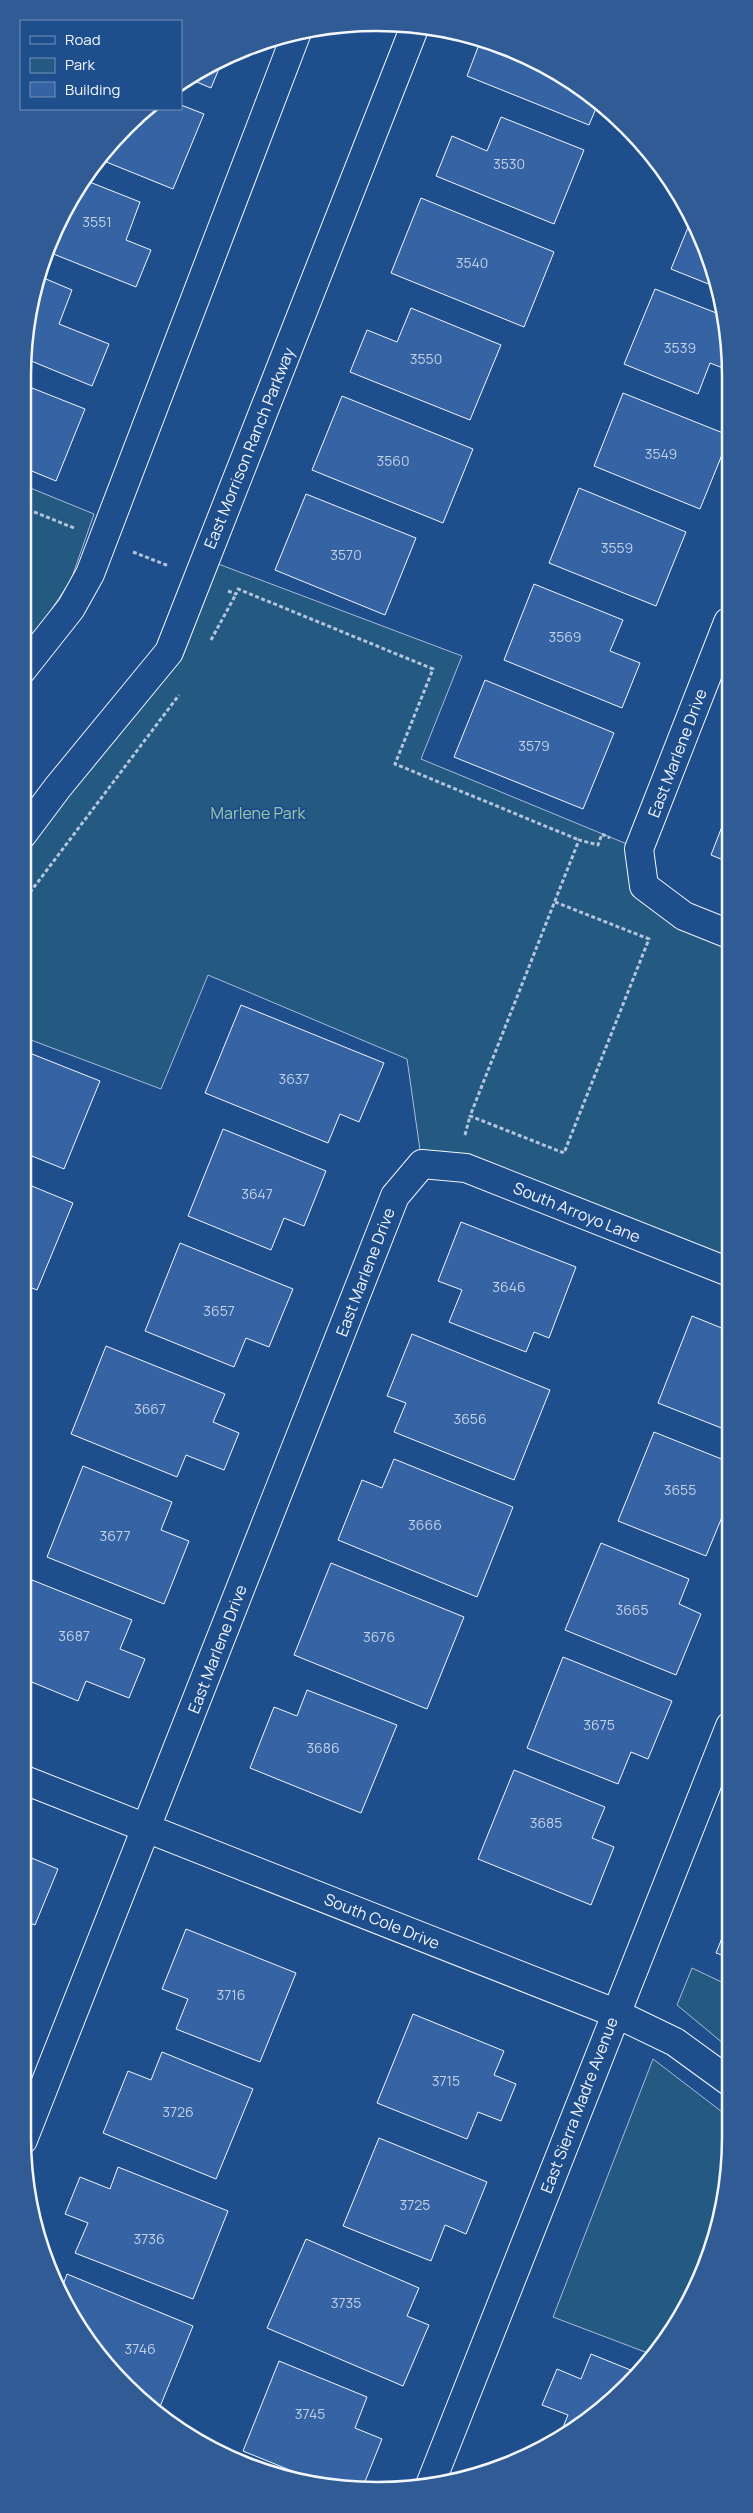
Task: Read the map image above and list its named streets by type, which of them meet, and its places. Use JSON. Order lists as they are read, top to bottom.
{
  "streets": {
    "street": [
      "East Morrison Ranch Parkway",
      "East Marlene Drive",
      "South Arroyo Lane",
      "South Cole Drive",
      "East Sierra Madre Avenue"
    ]
  },
  "crossings": [
    ["East Marlene Drive", "South Arroyo Lane"],
    ["East Marlene Drive", "South Cole Drive"],
    ["South Cole Drive", "East Sierra Madre Avenue"]
  ],
  "parks": ["Marlene Park"],
  "house_numbers": [
    "3530",
    "3551",
    "3540",
    "3539",
    "3550",
    "3549",
    "3560",
    "3559",
    "3570",
    "3569",
    "3579",
    "3637",
    "3647",
    "3646",
    "3657",
    "3667",
    "3656",
    "3655",
    "3666",
    "3677",
    "3665",
    "3687",
    "3676",
    "3675",
    "3686",
    "3685",
    "3716",
    "3715",
    "3726",
    "3725",
    "3736",
    "3735",
    "3746",
    "3745"
  ],
  "legend": ["Road", "Park", "Building"]
}
